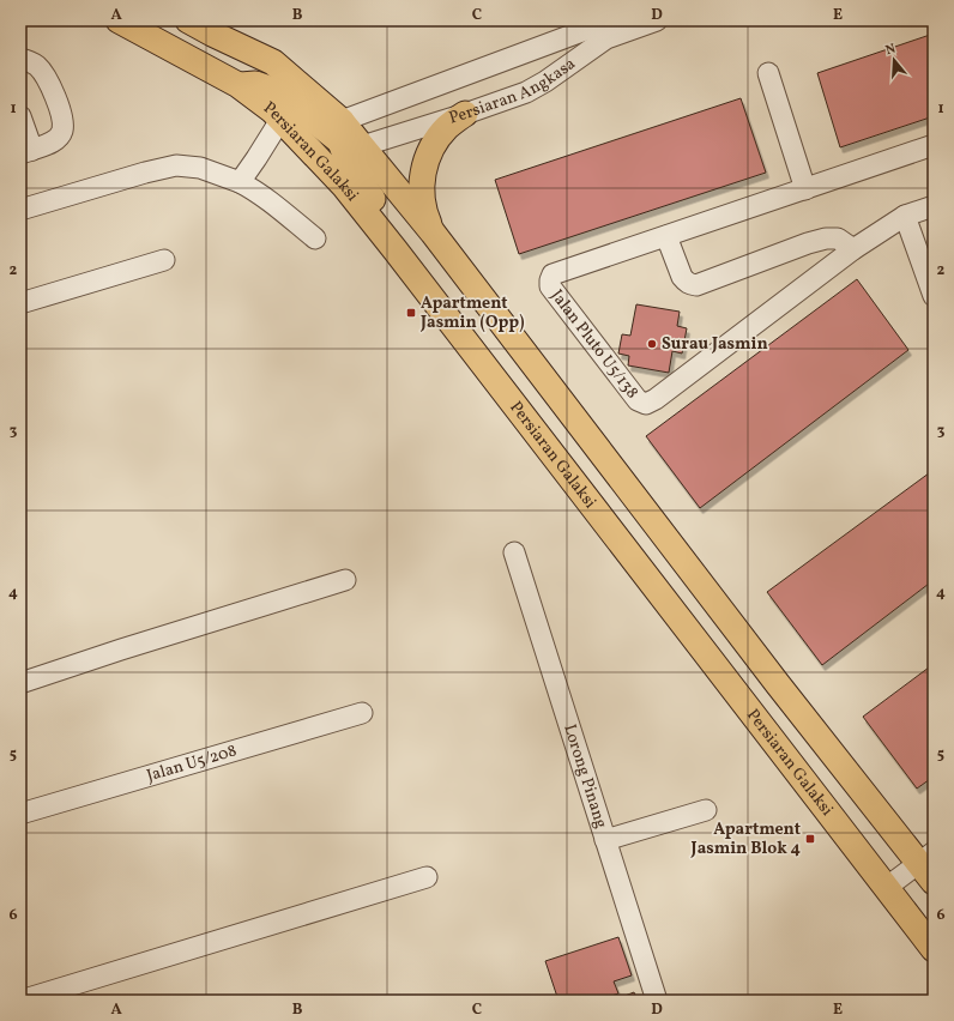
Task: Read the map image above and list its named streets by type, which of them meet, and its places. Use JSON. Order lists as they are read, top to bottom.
{
  "streets": {
    "main road": ["Persiaran Galaksi"],
    "street": [
      "Persiaran Angkasa",
      "Jalan Pluto U5/138",
      "Jalan U5/208",
      "Lorong Pinang"
    ]
  },
  "places": {
    "transit": ["Apartment Jasmin (Opp)", "Apartment Jasmin Blok 4"],
    "other": ["Surau Jasmin"]
  },
  "north": "top",
  "grid": {
    "columns": [
      "A",
      "B",
      "C",
      "D",
      "E"
    ],
    "rows": [
      "1",
      "2",
      "3",
      "4",
      "5",
      "6"
    ]
  }
}
